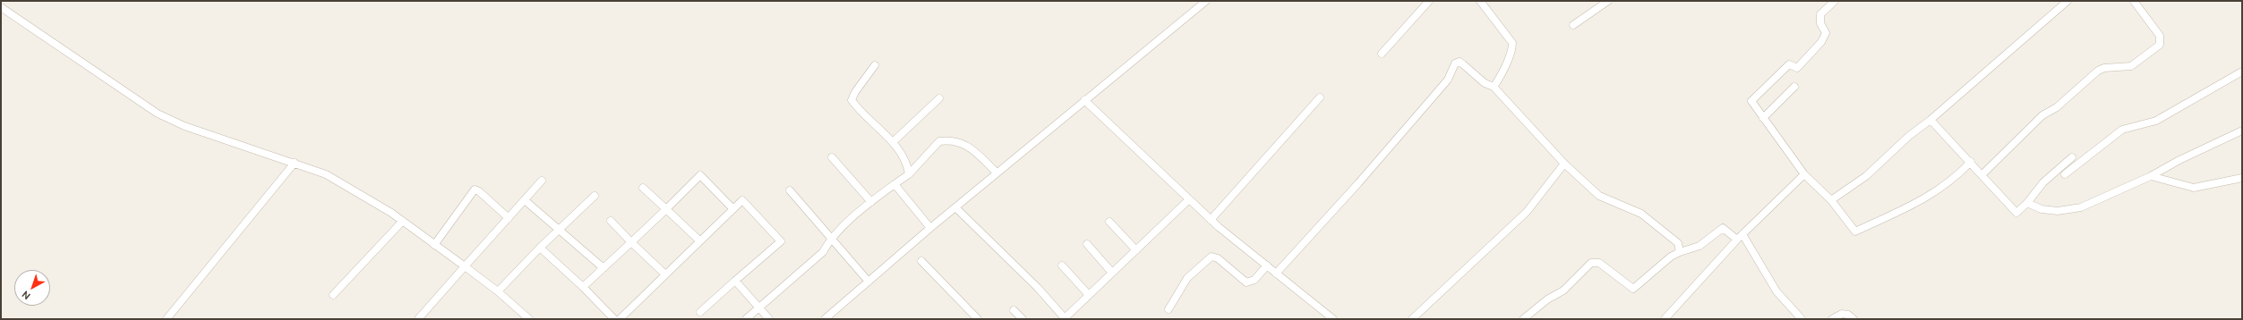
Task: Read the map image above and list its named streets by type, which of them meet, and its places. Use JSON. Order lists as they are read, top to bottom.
{
  "north": "bottom left"
}
